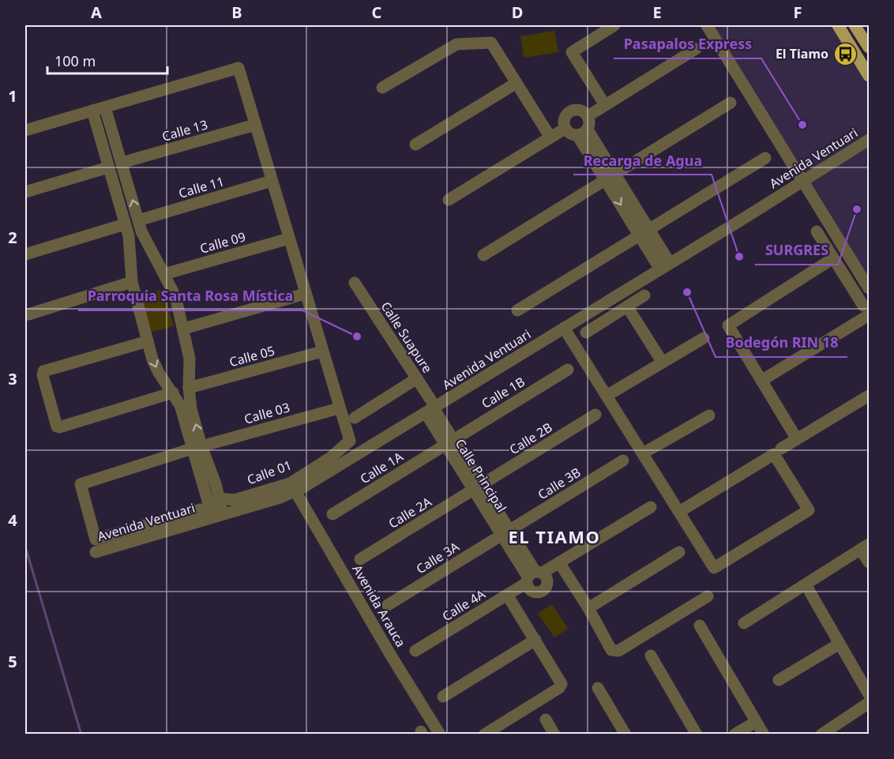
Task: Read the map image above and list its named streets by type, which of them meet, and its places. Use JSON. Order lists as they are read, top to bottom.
{
  "streets": {
    "street": [
      "Calle 13",
      "Avenida Ventuari",
      "Calle 11",
      "Calle 09",
      "Calle Suapure",
      "Calle 05",
      "Calle 1B",
      "Calle 03",
      "Calle 2B",
      "Calle 1A",
      "Calle 01",
      "Calle Principal",
      "Calle 3B",
      "Calle 2A",
      "Calle 3A",
      "Calle 4A",
      "Avenida Arauca"
    ]
  },
  "crossings": [
    ["Avenida Ventuari", "Calle Suapure"],
    ["Avenida Ventuari", "Calle Principal"],
    ["Avenida Ventuari", "Avenida Arauca"],
    ["Calle Suapure", "Calle Principal"],
    ["Calle 1B", "Calle 1A"],
    ["Calle 1B", "Calle Principal"],
    ["Calle 03", "Calle 01"],
    ["Calle 2B", "Calle Principal"],
    ["Calle 2B", "Calle 2A"],
    ["Calle 1A", "Calle Principal"],
    ["Calle Principal", "Calle 3B"],
    ["Calle Principal", "Calle 2A"],
    ["Calle Principal", "Calle 3A"],
    ["Calle Principal", "Calle 4A"],
    ["Calle 3B", "Calle 3A"]
  ],
  "districts": ["EL TIAMO"],
  "places": {
    "bus stop": ["El Tiamo"],
    "other": [
      "Pasapalos Express",
      "SURGRES",
      "Recarga de Agua",
      "Bodegón RIN 18",
      "Parroquia Santa Rosa Mística"
    ]
  },
  "scale_bar": "100 m",
  "grid": {
    "columns": [
      "A",
      "B",
      "C",
      "D",
      "E",
      "F"
    ],
    "rows": [
      "1",
      "2",
      "3",
      "4",
      "5"
    ]
  }
}
